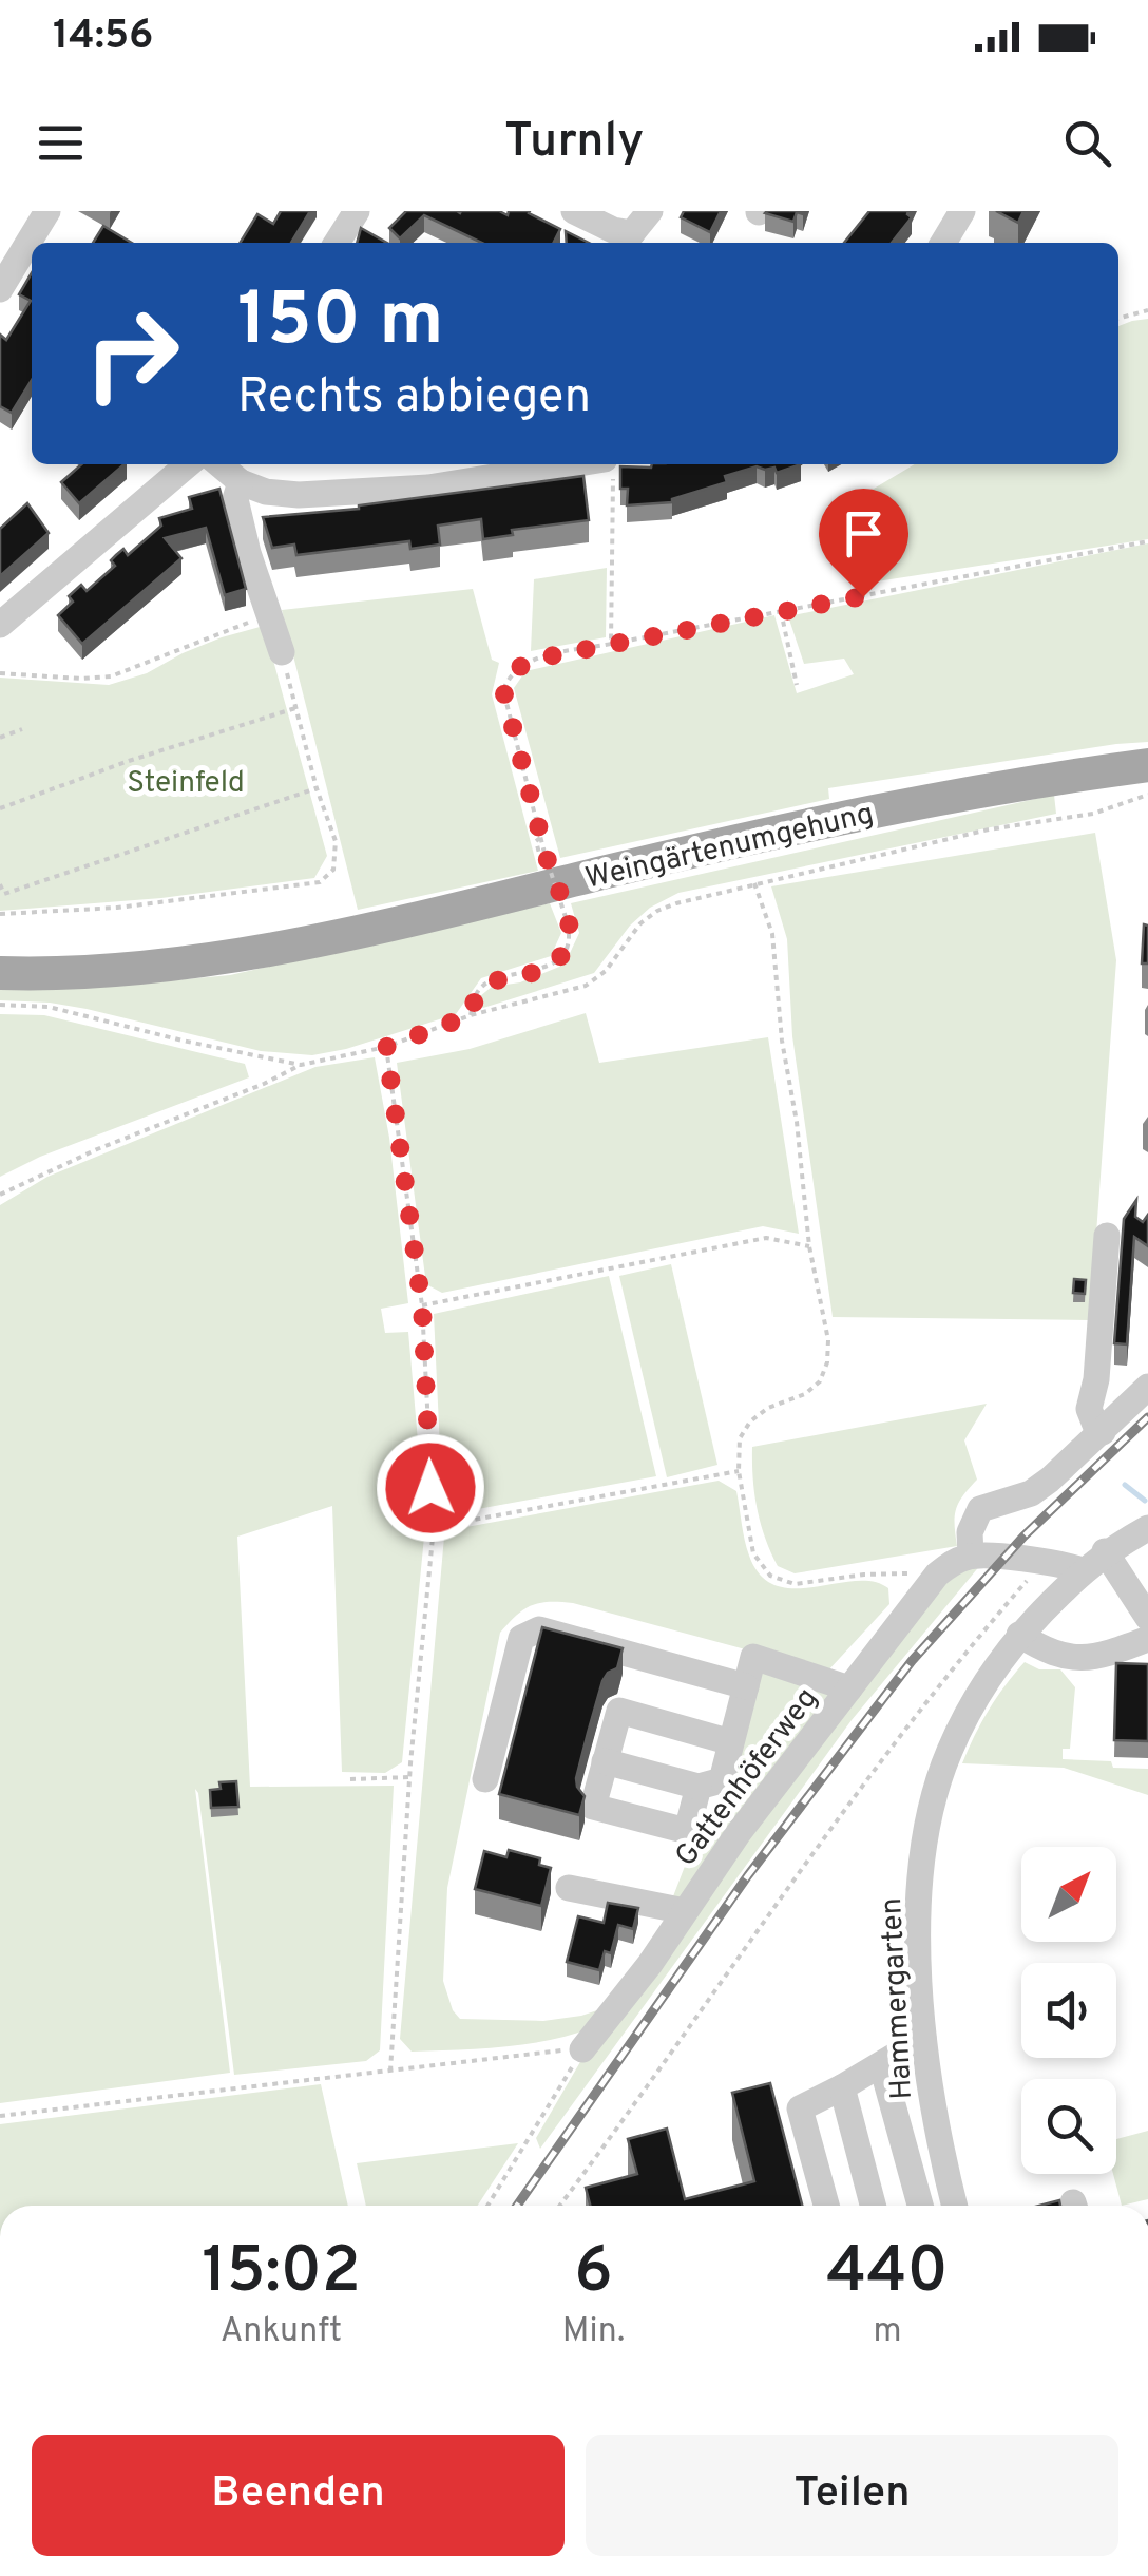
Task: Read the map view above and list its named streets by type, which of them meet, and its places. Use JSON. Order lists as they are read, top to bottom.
{
  "streets": {
    "main road": ["Weingärtenumgehung"],
    "street": ["Gattenhöferweg", "Hammergarten"]
  },
  "parks": ["Steinfeld"],
  "north": "top right",
  "page": {
    "status": "14:56",
    "header": "Turnly",
    "turn": ["150 m", "Rechts abbiegen"],
    "eta": [
      "15:02",
      "Ankunft",
      "6",
      "Min.",
      "440",
      "m"
    ],
    "buttons": ["Beenden", "Teilen"]
  }
}
